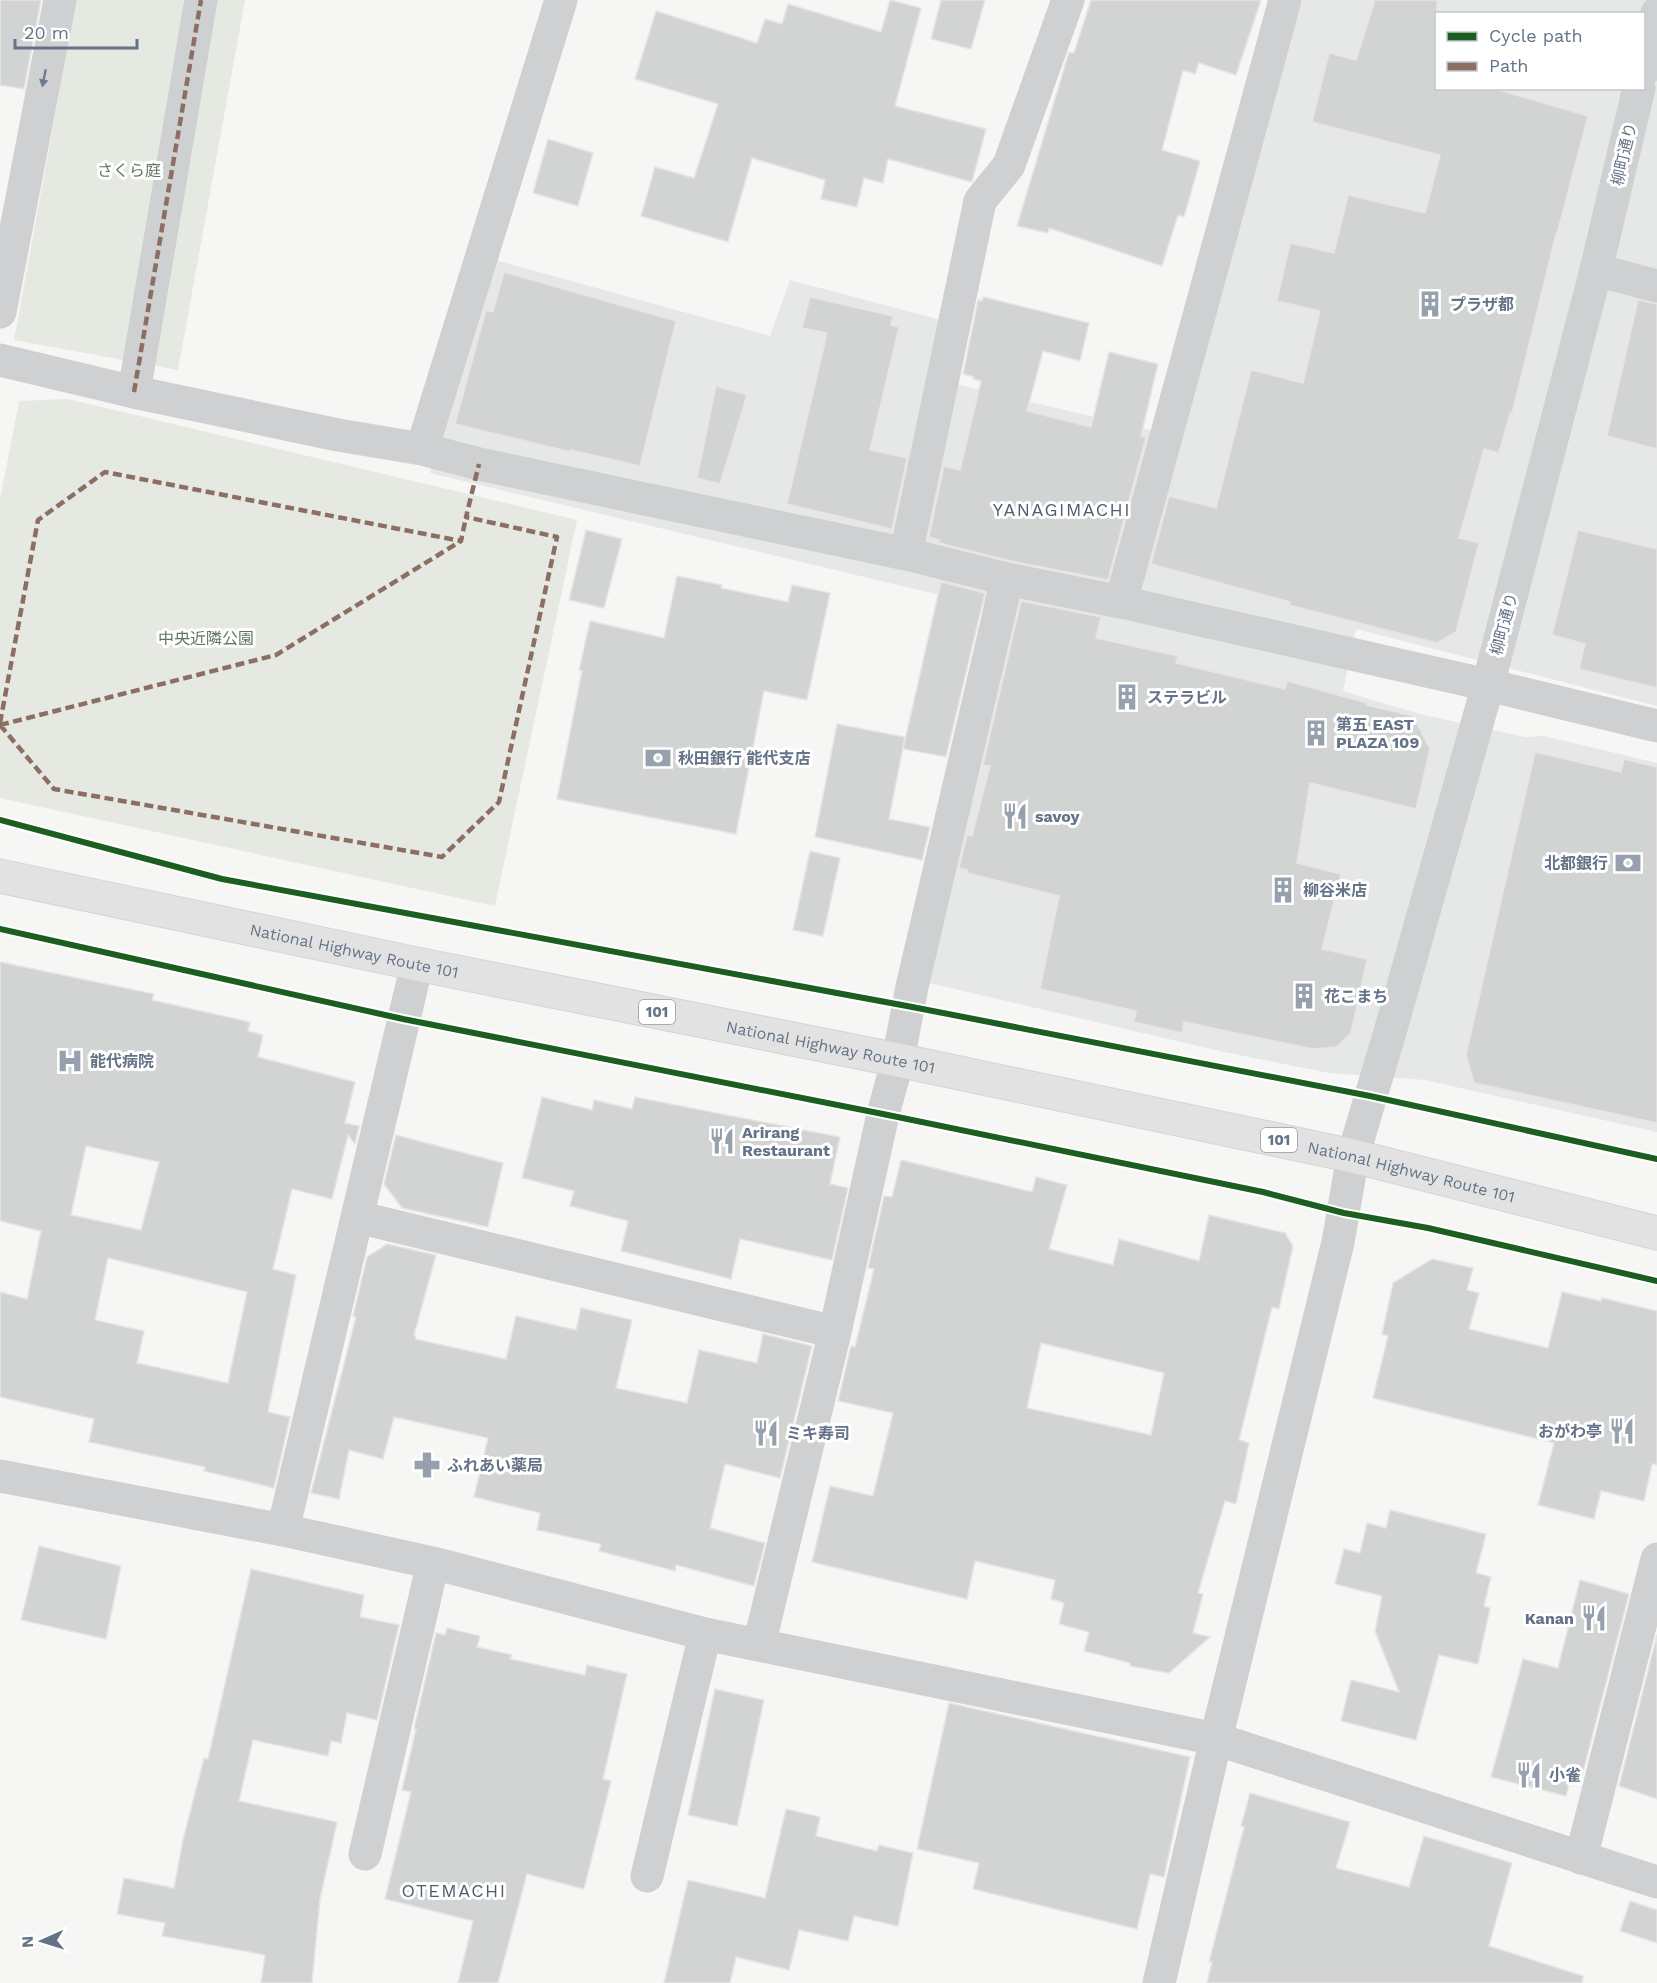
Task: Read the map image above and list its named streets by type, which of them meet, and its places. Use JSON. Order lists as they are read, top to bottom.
{
  "streets": {
    "highway": ["National Highway Route 101", "101"],
    "street": ["柳町通り"]
  },
  "crossings": [
    ["柳町通り", "National Highway Route 101"]
  ],
  "districts": ["YANAGIMACHI", "OTEMACHI"],
  "parks": ["さくら庭", "中央近隣公園"],
  "places": {
    "building": [
      "プラザ都",
      "ステラビル",
      "第五 EAST PLAZA 109",
      "柳谷米店",
      "花こまち"
    ],
    "bank": ["秋田銀行 能代支店", "北都銀行"],
    "restaurant": [
      "savoy",
      "Arirang Restaurant",
      "おがわ亭",
      "ミキ寿司",
      "Kanan",
      "小雀"
    ],
    "hospital": ["能代病院"],
    "pharmacy": ["ふれあい薬局"]
  },
  "legend": ["Cycle path", "Path"],
  "scale_bar": "20 m",
  "north": "left"
}
